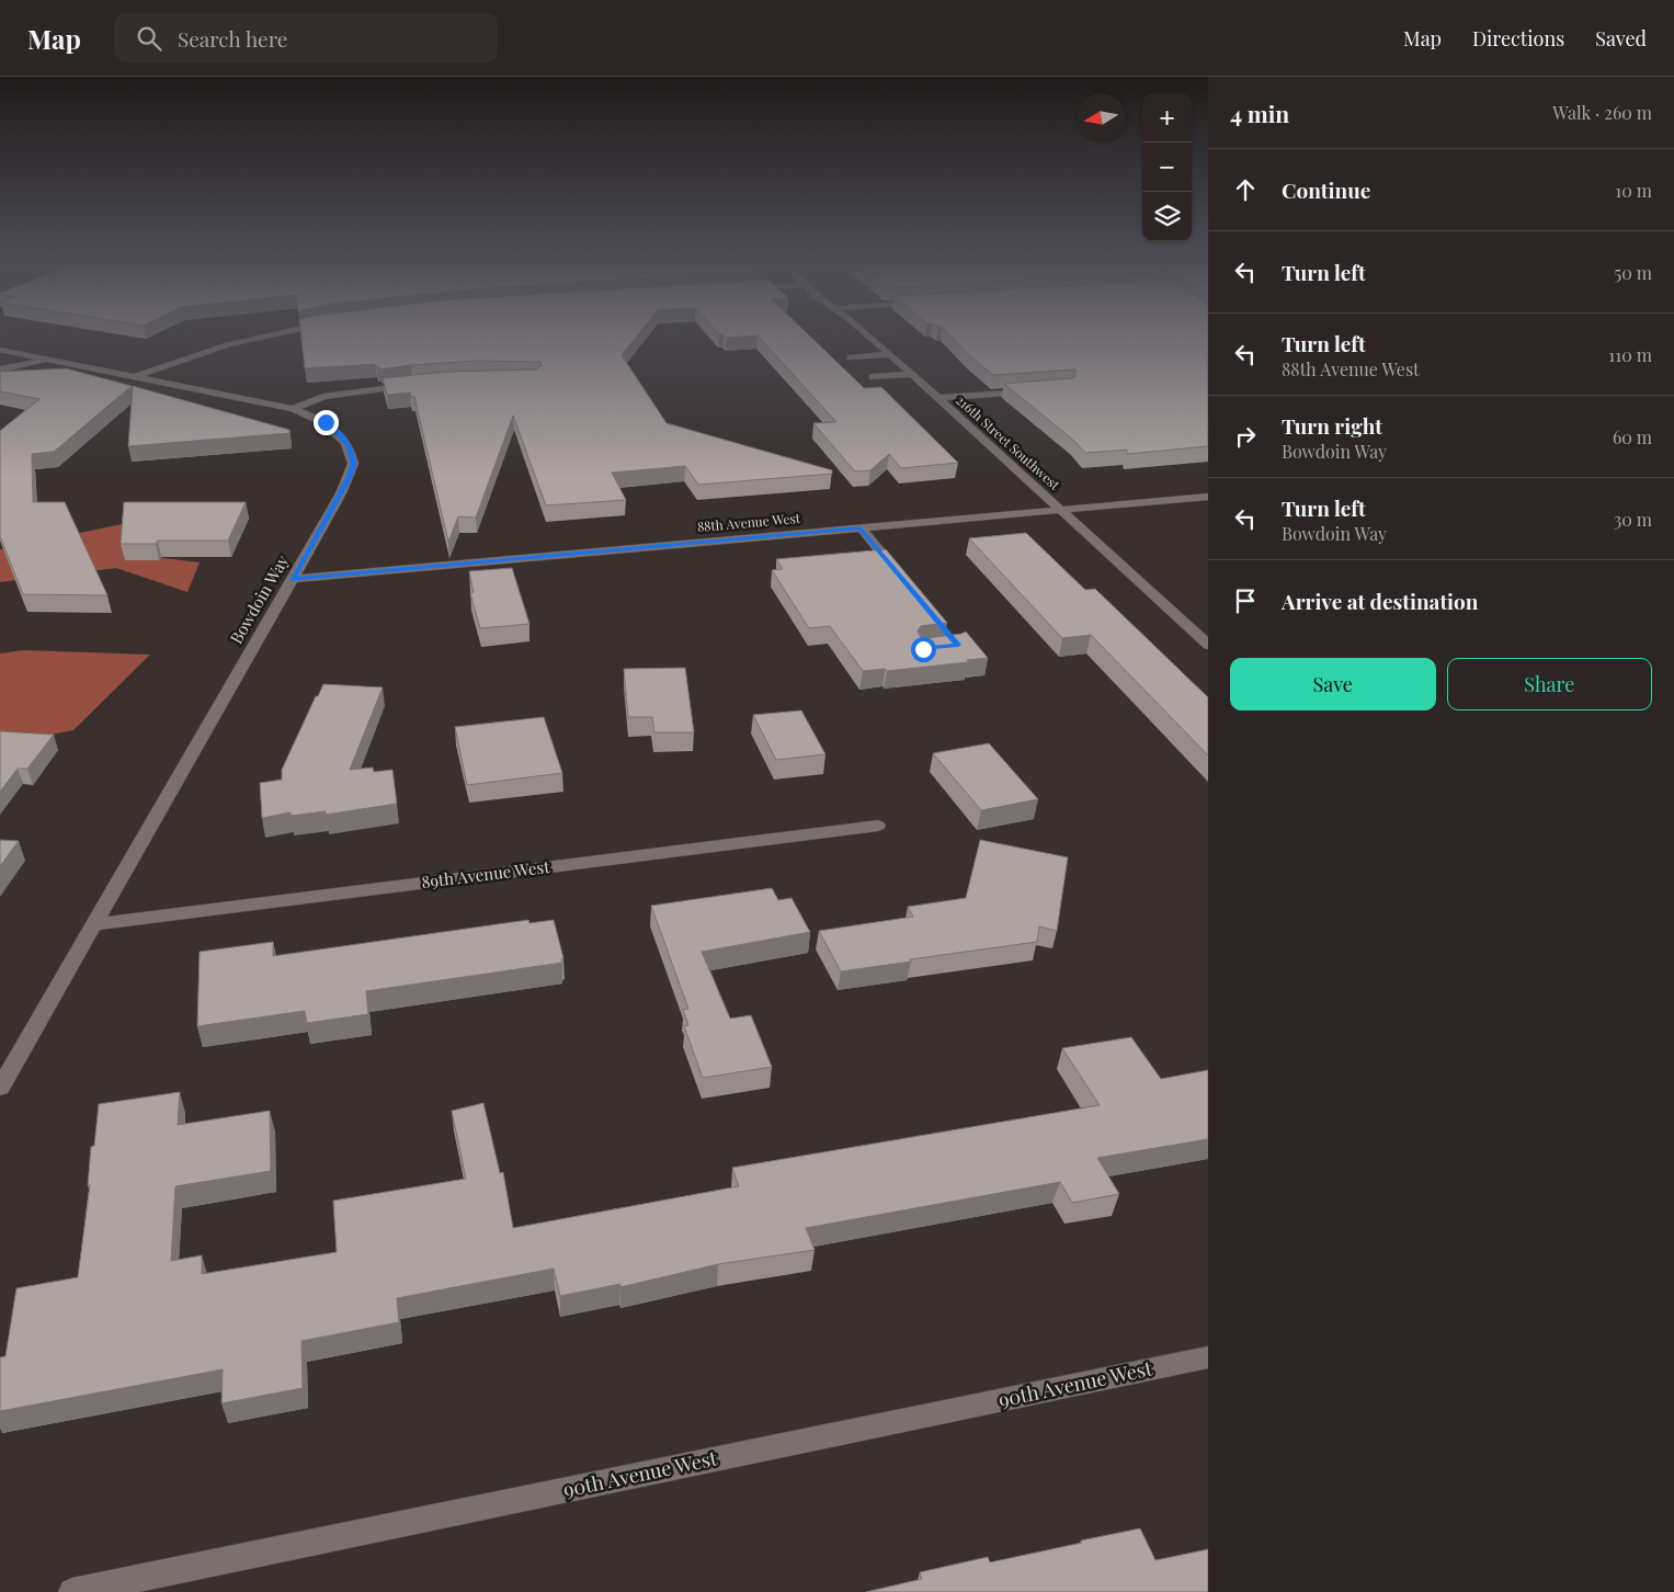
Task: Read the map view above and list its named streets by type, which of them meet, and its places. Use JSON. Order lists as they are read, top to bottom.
{
  "streets": {
    "street": [
      "216th Street Southwest",
      "88th Avenue West",
      "Bowdoin Way",
      "89th Avenue West",
      "90th Avenue West"
    ]
  },
  "crossings": [
    ["216th Street Southwest", "88th Avenue West"],
    ["88th Avenue West", "Bowdoin Way"],
    ["Bowdoin Way", "89th Avenue West"]
  ],
  "north": "left",
  "page": {
    "header": "Map",
    "search": "Search here",
    "nav": ["Map", "Directions", "Saved"],
    "heading": ["4 min", "Walk · 260 m"],
    "map_buttons": ["+", "−"],
    "list": [
      ["Continue", "10 m"],
      ["Turn left", "50 m"],
      ["Turn left", "88th Avenue West", "110 m"],
      ["Turn right", "Bowdoin Way", "60 m"],
      ["Turn left", "Bowdoin Way", "30 m"],
      "Arrive at destination"
    ],
    "buttons": ["Save", "Share"]
  }
}
